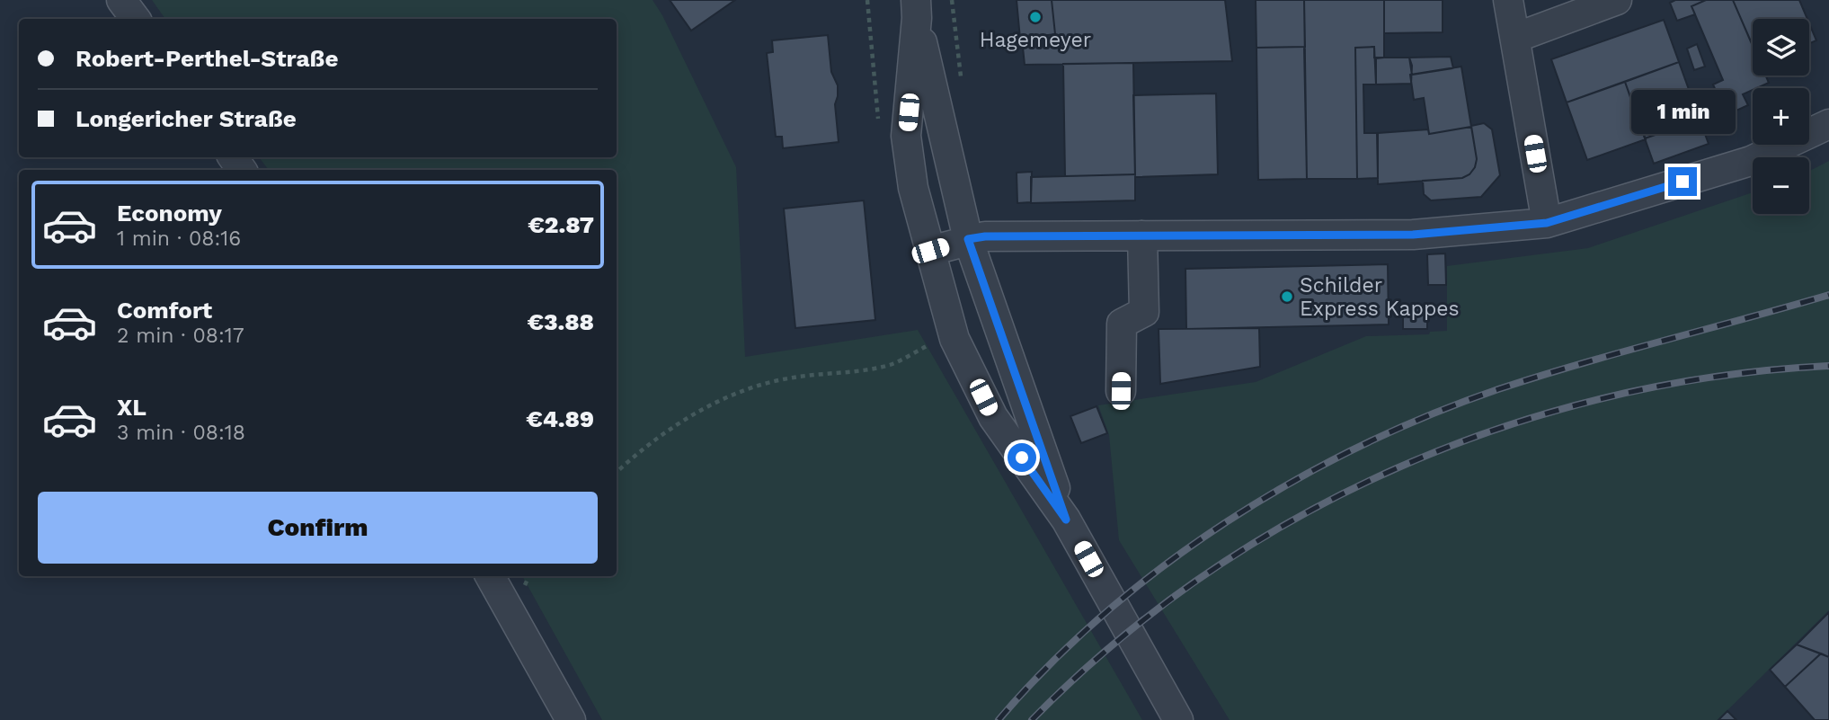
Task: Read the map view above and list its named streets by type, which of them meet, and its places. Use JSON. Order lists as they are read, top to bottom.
{
  "places": ["Hagemeyer", "Schilder Express Kappes"],
  "page": {
    "map_buttons": ["+", "−"],
    "banner": ["Robert-Perthel-Straße", "Longericher Straße"],
    "bubble": "1 min",
    "list": [
      {
        "name": "Economy",
        "note": "1 min · 08:16",
        "value": "€2.87"
      },
      {
        "name": "Comfort",
        "note": "2 min · 08:17",
        "value": "€3.88"
      },
      {
        "name": "XL",
        "note": "3 min · 08:18",
        "value": "€4.89"
      }
    ],
    "buttons": "Confirm"
  }
}
